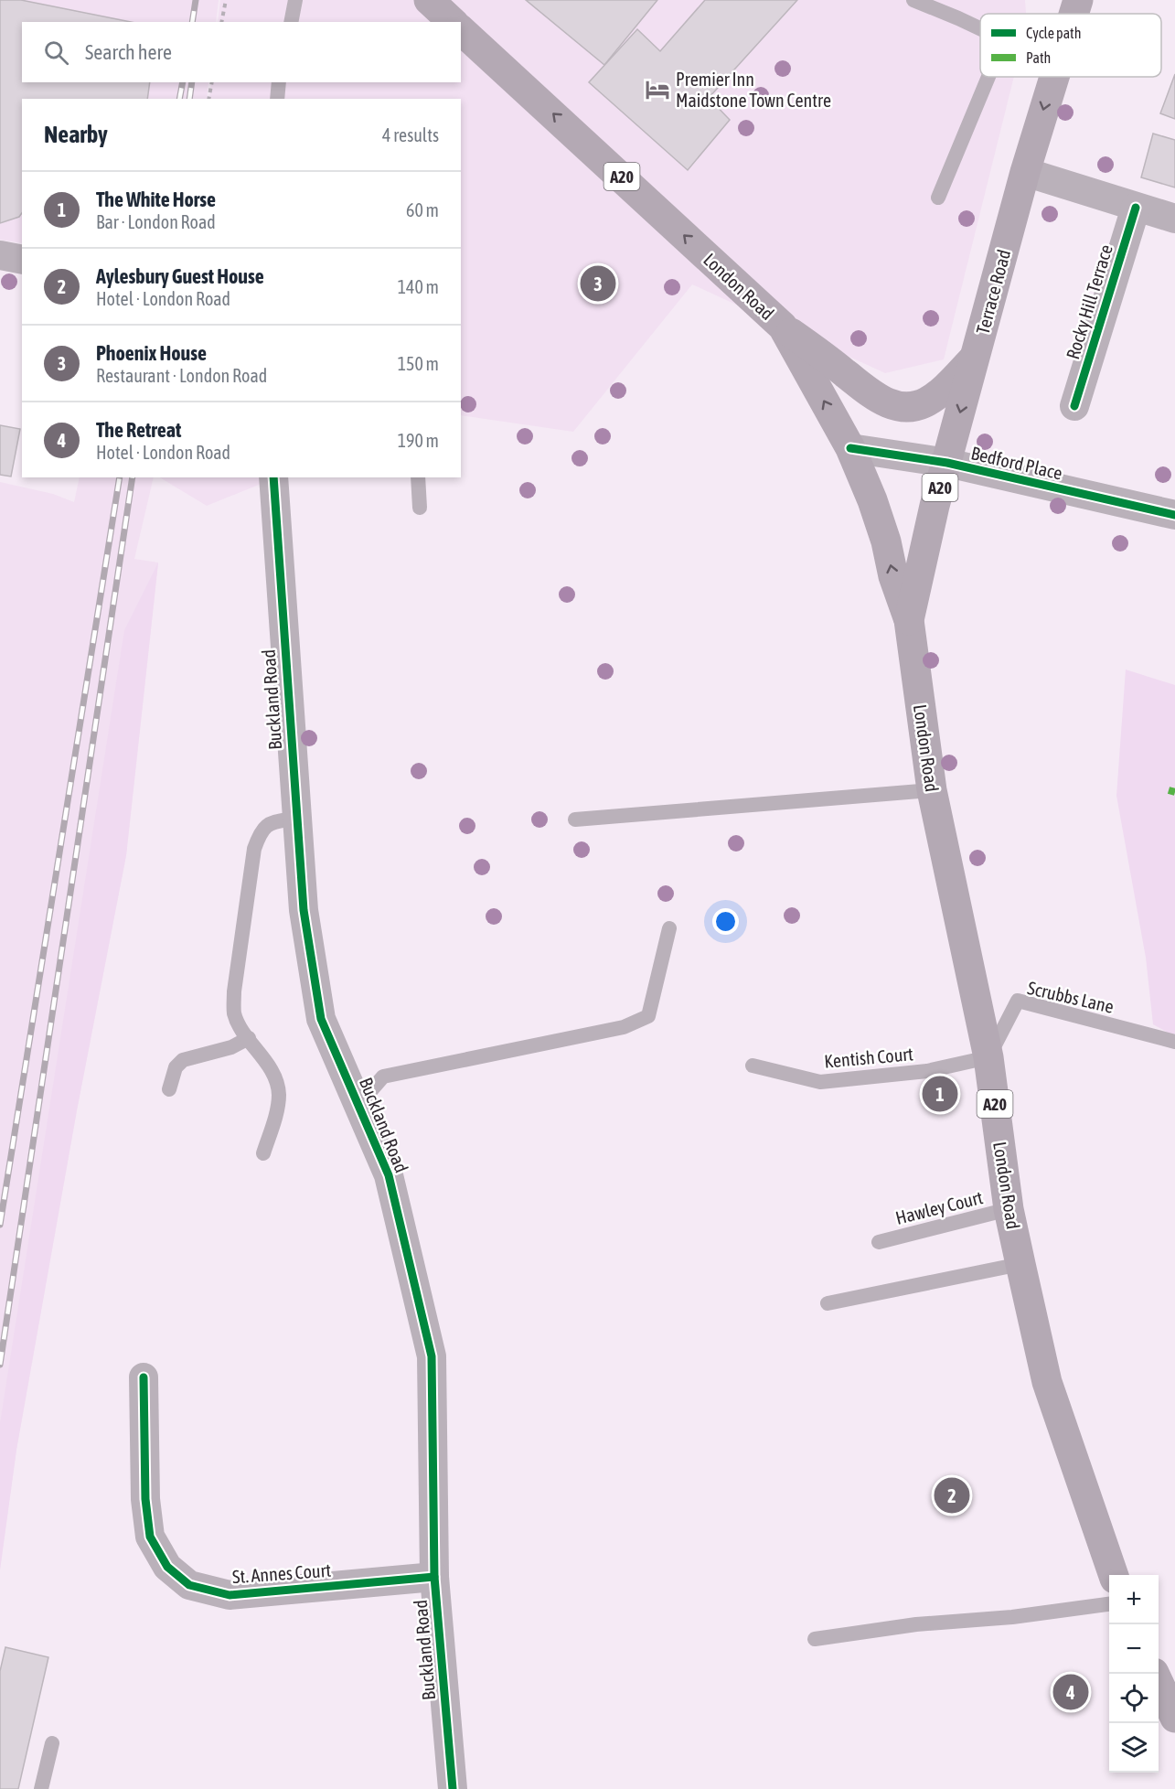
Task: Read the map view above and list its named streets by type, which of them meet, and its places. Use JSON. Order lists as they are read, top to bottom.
{
  "streets": {
    "main road": ["A20", "London Road", "Terrace Road"],
    "street": [
      "Rocky Hill Terrace",
      "Bedford Place",
      "Buckland Road",
      "St. Annes Court"
    ],
    "lane": ["Scrubbs Lane", "Kentish Court", "Hawley Court"]
  },
  "crossings": [
    ["London Road", "Terrace Road"],
    ["London Road", "Bedford Place"],
    ["London Road", "Scrubbs Lane"],
    ["London Road", "Kentish Court"],
    ["London Road", "Hawley Court"],
    ["Buckland Road", "St. Annes Court"],
    ["Scrubbs Lane", "Kentish Court"]
  ],
  "places": {
    "hotel": ["Premier Inn Maidstone Town Centre"]
  },
  "legend": ["Cycle path", "Path"],
  "page": {
    "search": "Search here",
    "heading": ["Nearby", "4 results"],
    "list": [
      {
        "mark": "1",
        "name": "The White Horse",
        "note": "Bar · London Road",
        "value": "60 m"
      },
      {
        "mark": "2",
        "name": "Aylesbury Guest House",
        "note": "Hotel · London Road",
        "value": "140 m"
      },
      {
        "mark": "3",
        "name": "Phoenix House",
        "note": "Restaurant · London Road",
        "value": "150 m"
      },
      {
        "mark": "4",
        "name": "The Retreat",
        "note": "Hotel · London Road",
        "value": "190 m"
      }
    ],
    "pins": [
      "3",
      "1",
      "2",
      "4"
    ],
    "map_buttons": ["+", "−"]
  }
}
